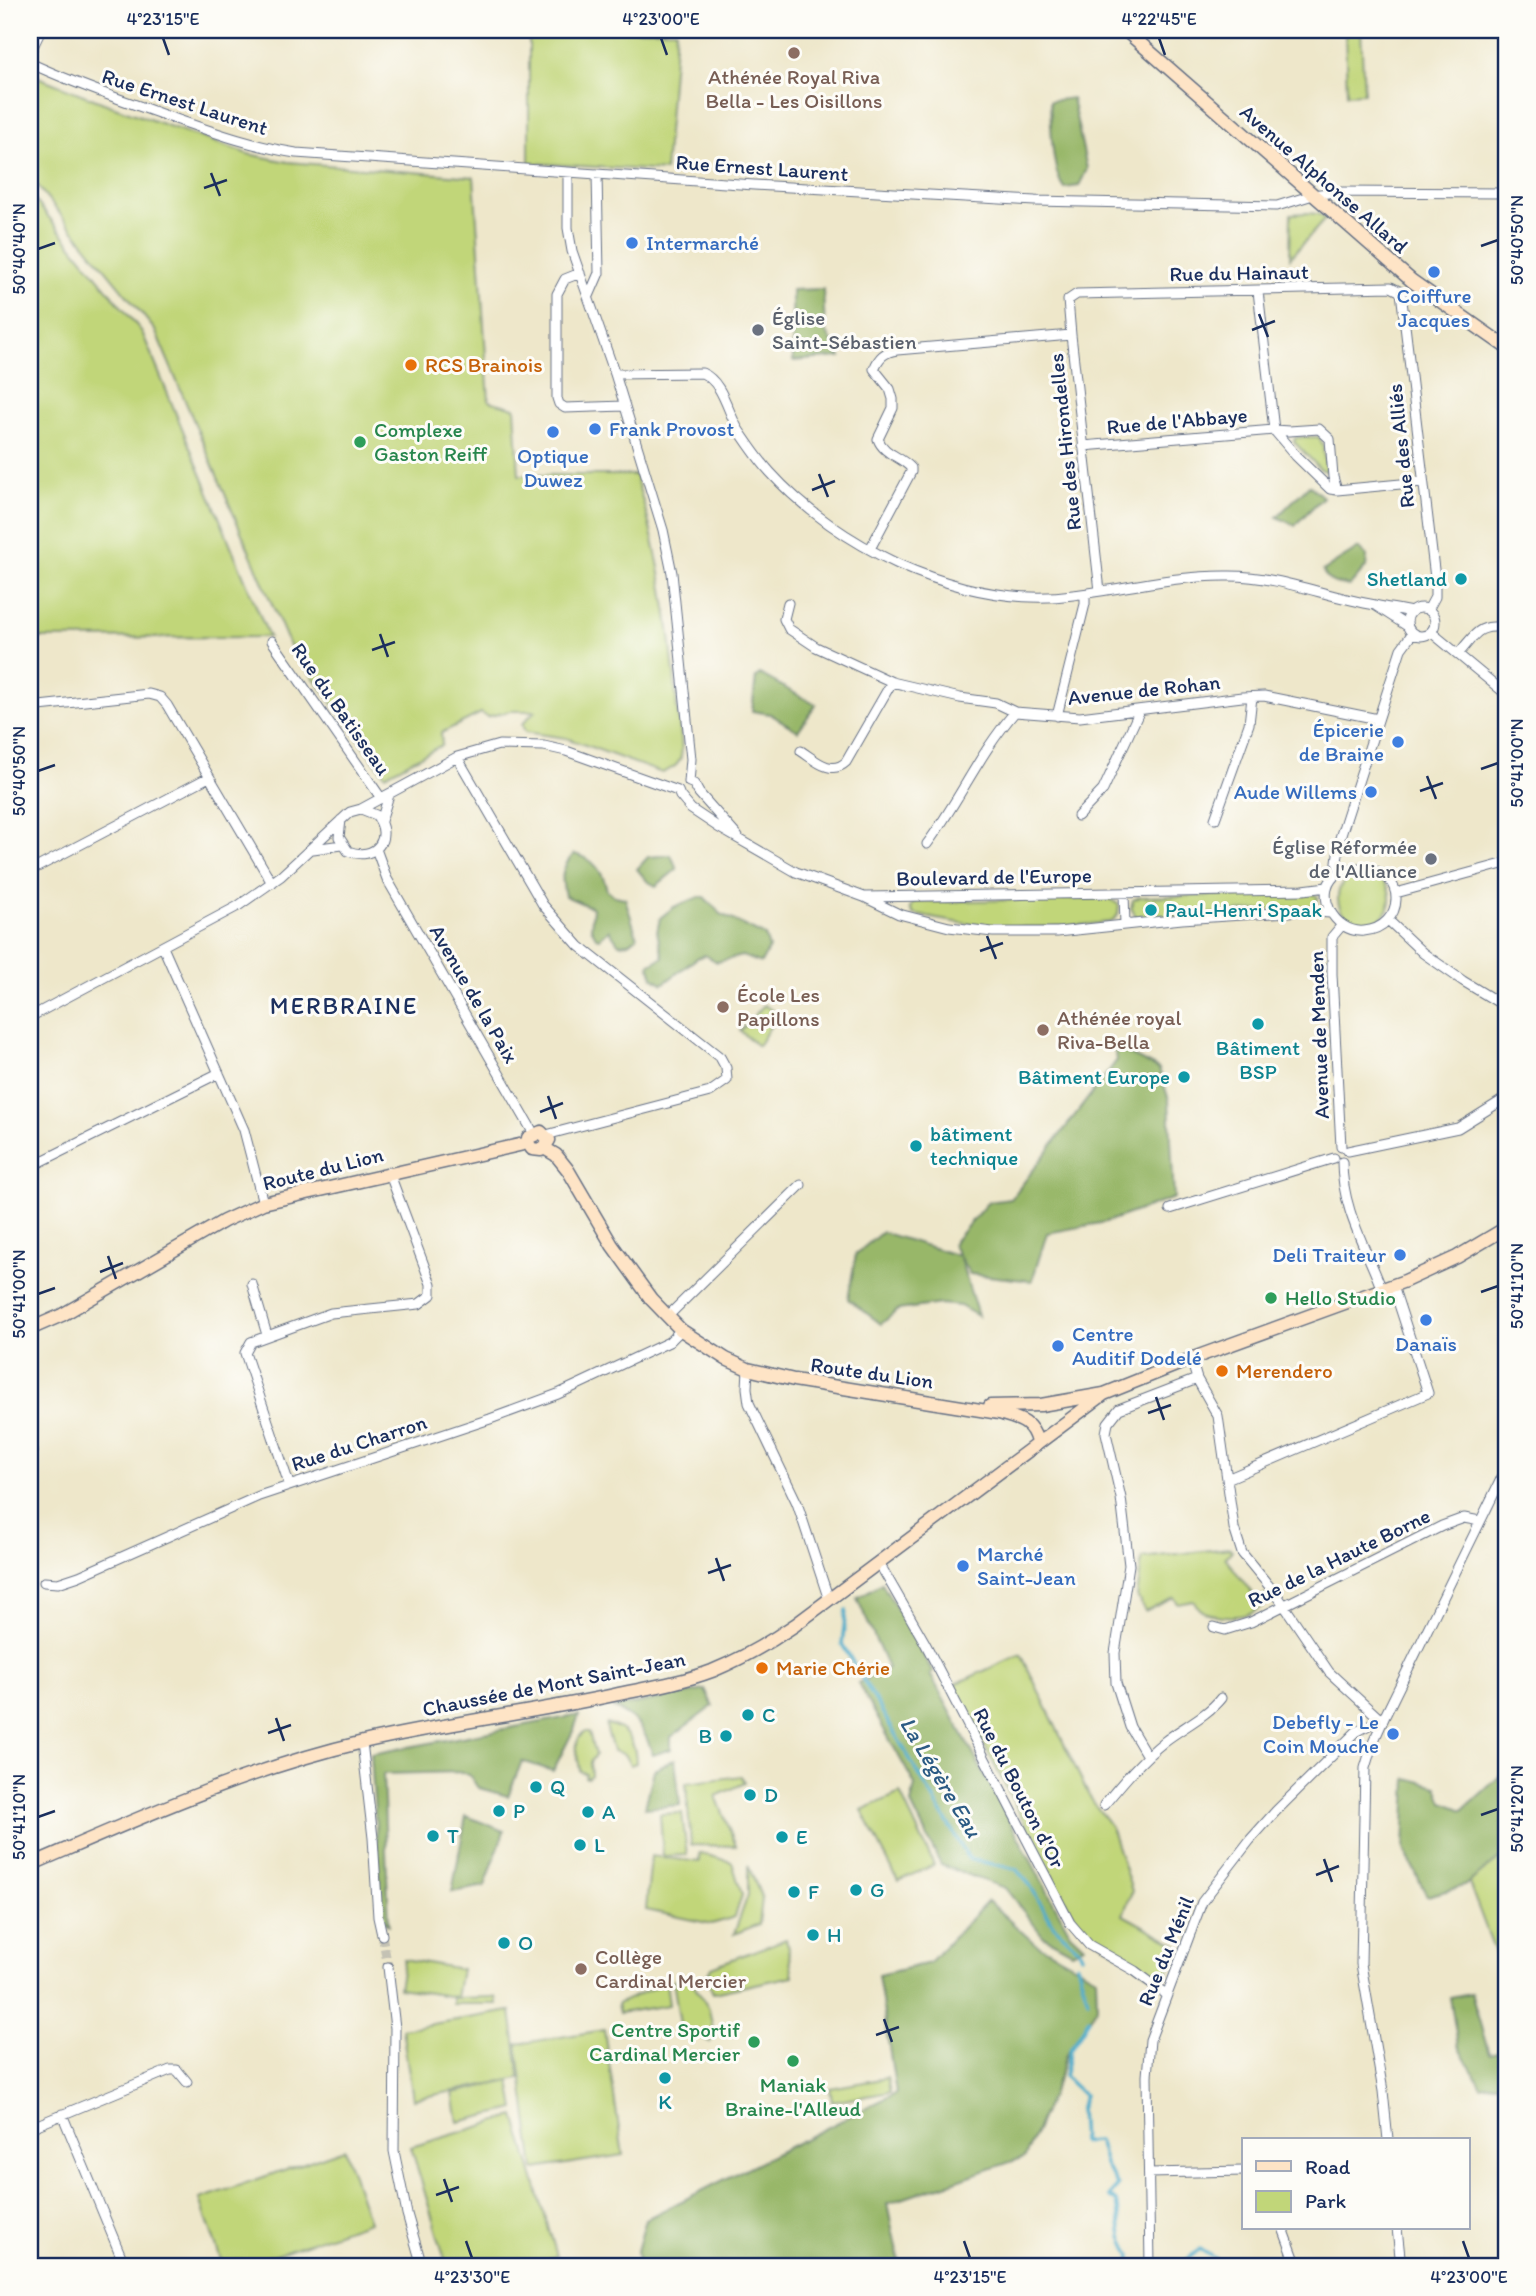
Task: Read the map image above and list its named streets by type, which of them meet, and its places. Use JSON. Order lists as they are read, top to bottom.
{
  "streets": {
    "street": [
      "Rue Ernest Laurent",
      "Avenue Alphonse Allard",
      "Rue du Hainaut",
      "Rue de l'Abbaye",
      "Rue des Hirondelles",
      "Rue des Alliés",
      "Avenue de Rohan",
      "Rue du Batisseau",
      "Boulevard de l'Europe",
      "Avenue de la Paix",
      "Avenue de Menden",
      "Route du Lion",
      "Rue du Charron",
      "Rue de la Haute Borne",
      "Chaussée de Mont Saint-Jean",
      "Rue du Bouton d'Or",
      "Rue du Ménil"
    ]
  },
  "crossings": [
    ["Rue Ernest Laurent", "Avenue Alphonse Allard"],
    ["Rue du Hainaut", "Rue des Hirondelles"],
    ["Rue du Hainaut", "Rue des Alliés"],
    ["Rue de l'Abbaye", "Rue des Hirondelles"],
    ["Boulevard de l'Europe", "Avenue de Menden"],
    ["Avenue de la Paix", "Route du Lion"],
    ["Route du Lion", "Rue du Charron"],
    ["Route du Lion", "Chaussée de Mont Saint-Jean"],
    ["Chaussée de Mont Saint-Jean", "Rue du Bouton d'Or"],
    ["Rue du Bouton d'Or", "Rue du Ménil"]
  ],
  "districts": ["MERBRAINE"],
  "water": ["La Légère Eau"],
  "places": [
    "Athénée Royal Riva Bella - Les Oisillons",
    "Intermarché",
    "Coiffure Jacques",
    "Église Saint-Sébastien",
    "RCS Brainois",
    "Frank Provost",
    "Optique Duwez",
    "Complexe Gaston Reiff",
    "Shetland",
    "Épicerie de Braine",
    "Aude Willems",
    "Église Réformée de l'Alliance",
    "Paul-Henri Spaak",
    "École Les Papillons",
    "Bâtiment BSP",
    "Athénée royal Riva-Bella",
    "Bâtiment Europe",
    "bâtiment technique",
    "Deli Traiteur",
    "Hello Studio",
    "Danaïs",
    "Centre Auditif Dodelé",
    "Merendero",
    "Marché Saint-Jean",
    "Marie Chérie",
    "C",
    "Debefly - Le Coin Mouche",
    "B",
    "Q",
    "D",
    "P",
    "A",
    "T",
    "E",
    "L",
    "G",
    "F",
    "H",
    "O",
    "Collège Cardinal Mercier",
    "Centre Sportif Cardinal Mercier",
    "Maniak Braine-l'Alleud",
    "K"
  ],
  "legend": ["Road", "Park"],
  "coordinates": [
    "4°23'15\"E",
    "4°23'00\"E",
    "4°22'45\"E",
    "50°40'50\"N",
    "50°40'40\"N",
    "50°41'00\"N",
    "50°41'10\"N",
    "50°41'20\"N",
    "4°23'30\"E"
  ]
}
